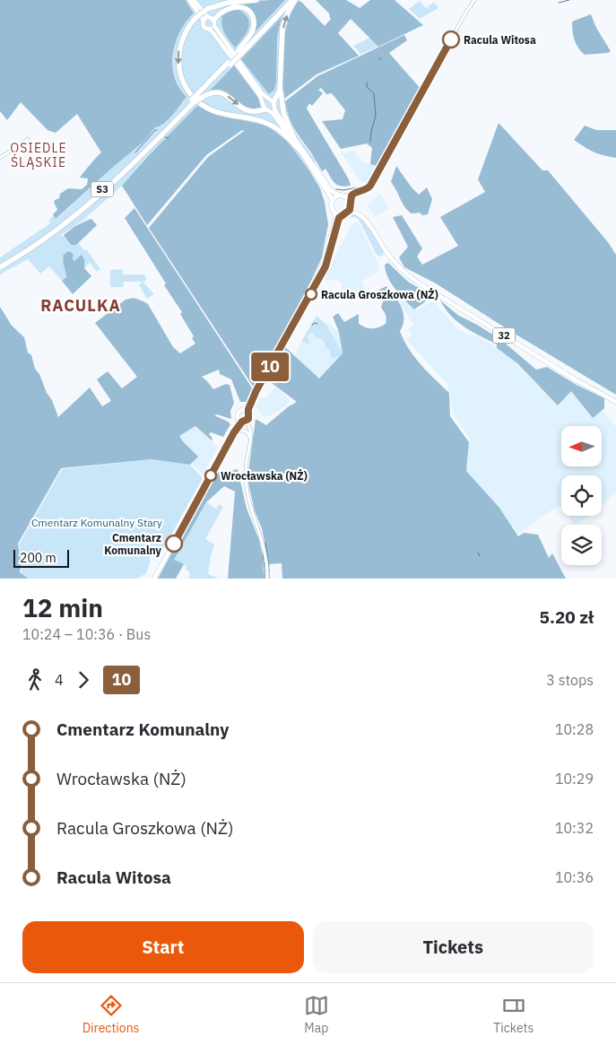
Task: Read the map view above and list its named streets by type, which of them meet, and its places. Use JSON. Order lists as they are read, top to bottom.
{
  "streets": {
    "highway": ["S3"],
    "main road": ["32"]
  },
  "districts": ["OSIEDLE ŚLĄSKIE", "RACULKA"],
  "parks": ["Cmentarz Komunalny Stary"],
  "places": [
    "Racula Witosa",
    "Racula Groszkowa (NŻ)",
    "Wrocławska (NŻ)",
    "Cmentarz Komunalny"
  ],
  "lines": ["bus line 10"],
  "scale_bar": "200 m",
  "north": "left",
  "page": {
    "on_map": "10",
    "scale": "200 m",
    "heading": ["12 min", "10:24 – 10:36 · Bus", "5.20 zł"],
    "legs": ["4", "10", "3 stops"],
    "list": [
      {
        "name": "Cmentarz Komunalny",
        "value": "10:28"
      },
      {
        "name": "Wrocławska (NŻ)",
        "value": "10:29"
      },
      {
        "name": "Racula Groszkowa (NŻ)",
        "value": "10:32"
      },
      {
        "name": "Racula Witosa",
        "value": "10:36"
      }
    ],
    "buttons": ["Start", "Tickets"],
    "tabs": ["Directions", "Map", "Tickets"]
  }
}
